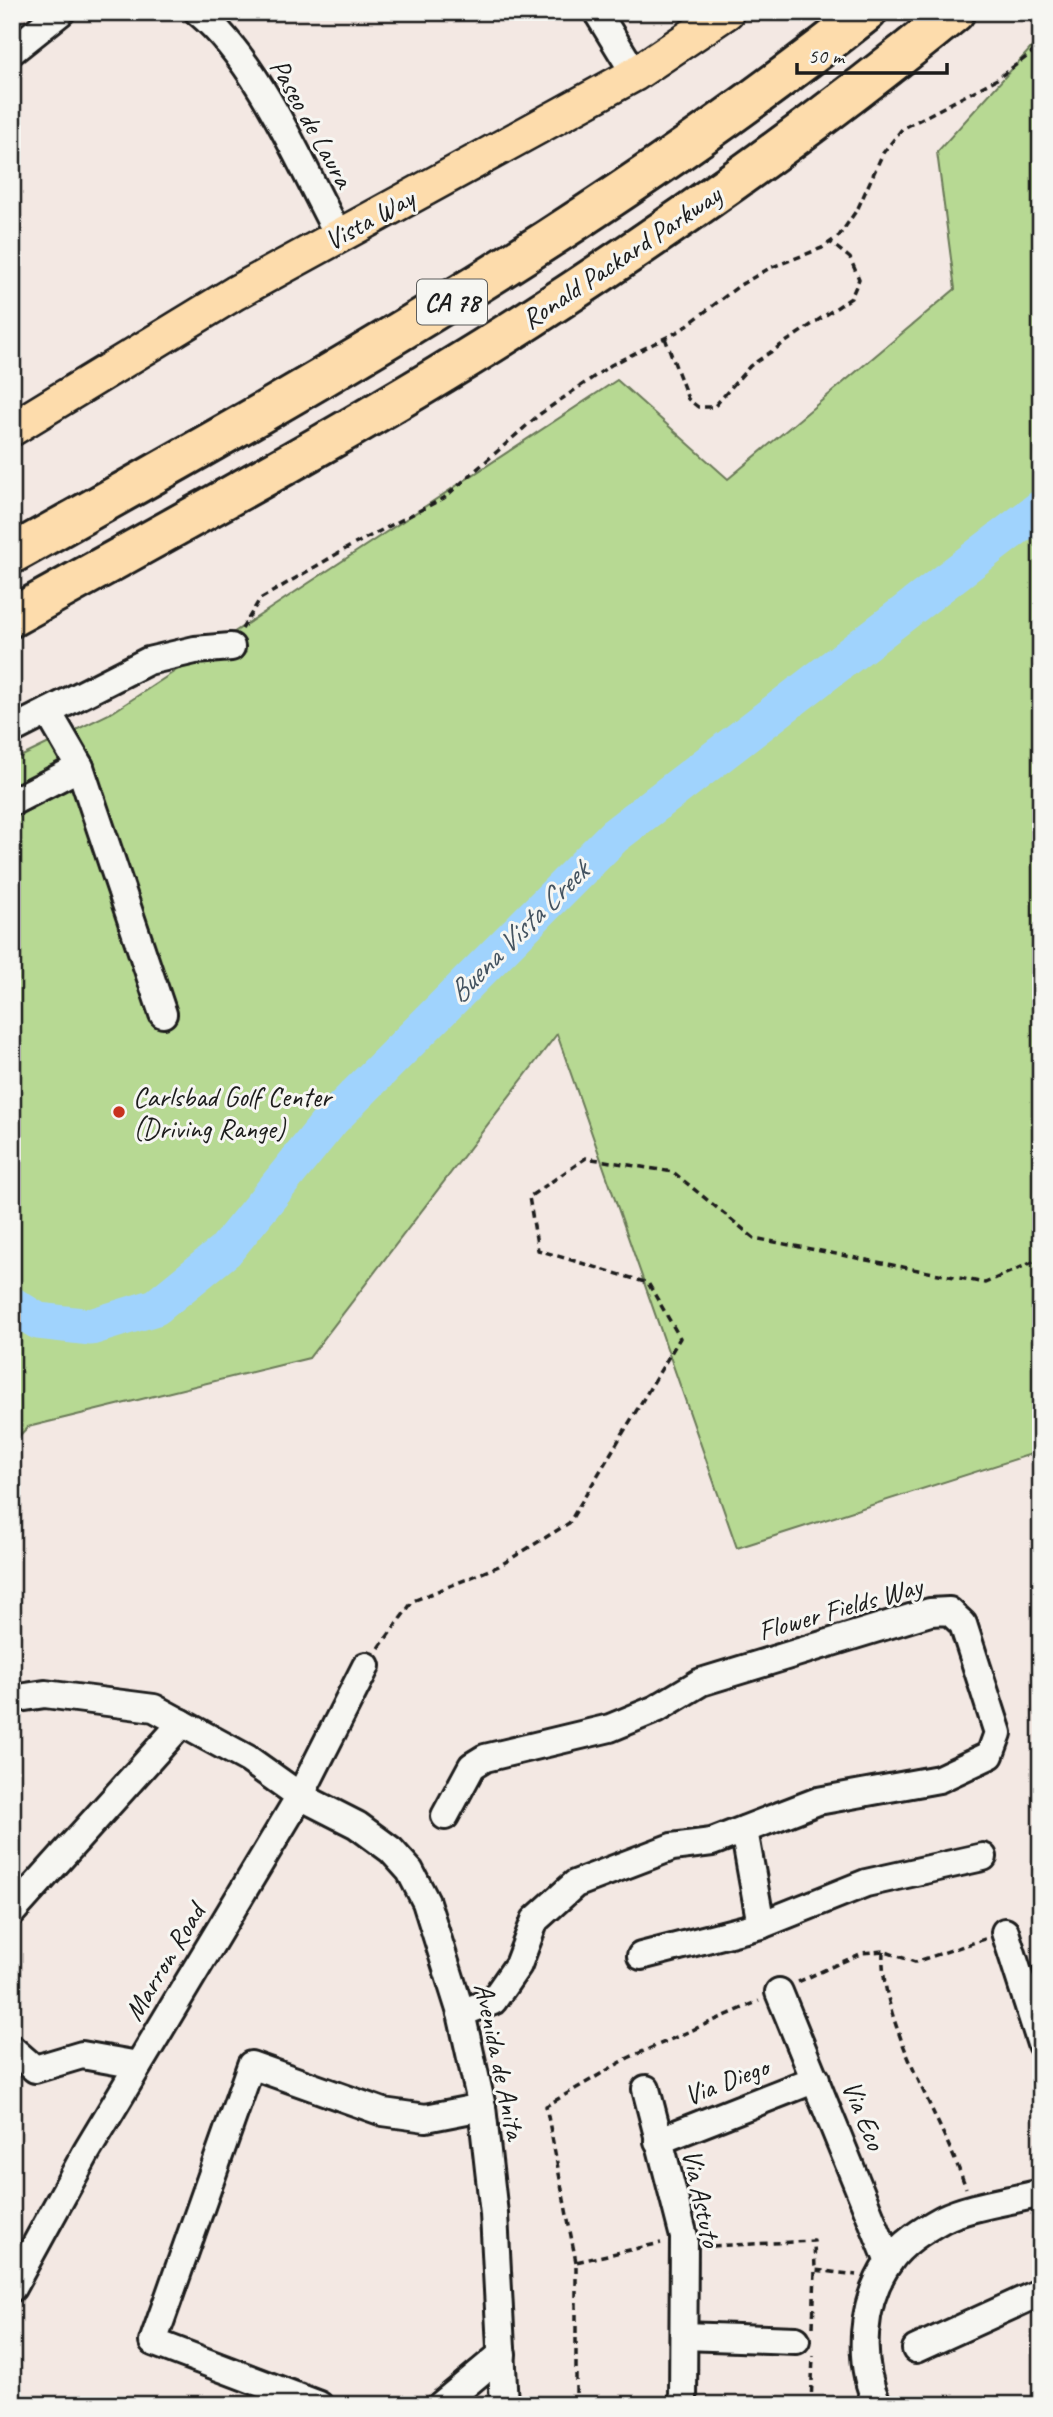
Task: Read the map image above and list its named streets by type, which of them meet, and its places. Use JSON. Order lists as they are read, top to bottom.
{
  "streets": {
    "highway": ["Ronald Packard Parkway", "CA 78"],
    "main road": ["Vista Way"],
    "street": [
      "Paseo de Laura",
      "Flower Fields Way",
      "Marron Road",
      "Avenida de Anita",
      "Via Diego",
      "Via Eco",
      "Via Astuto"
    ]
  },
  "crossings": [
    ["Paseo de Laura", "Vista Way"],
    ["Flower Fields Way", "Avenida de Anita"],
    ["Marron Road", "Avenida de Anita"],
    ["Via Diego", "Via Eco"],
    ["Via Diego", "Via Astuto"]
  ],
  "water": ["Buena Vista Creek"],
  "places": ["Carlsbad Golf Center (Driving Range)"],
  "scale_bar": "50 m"
}
